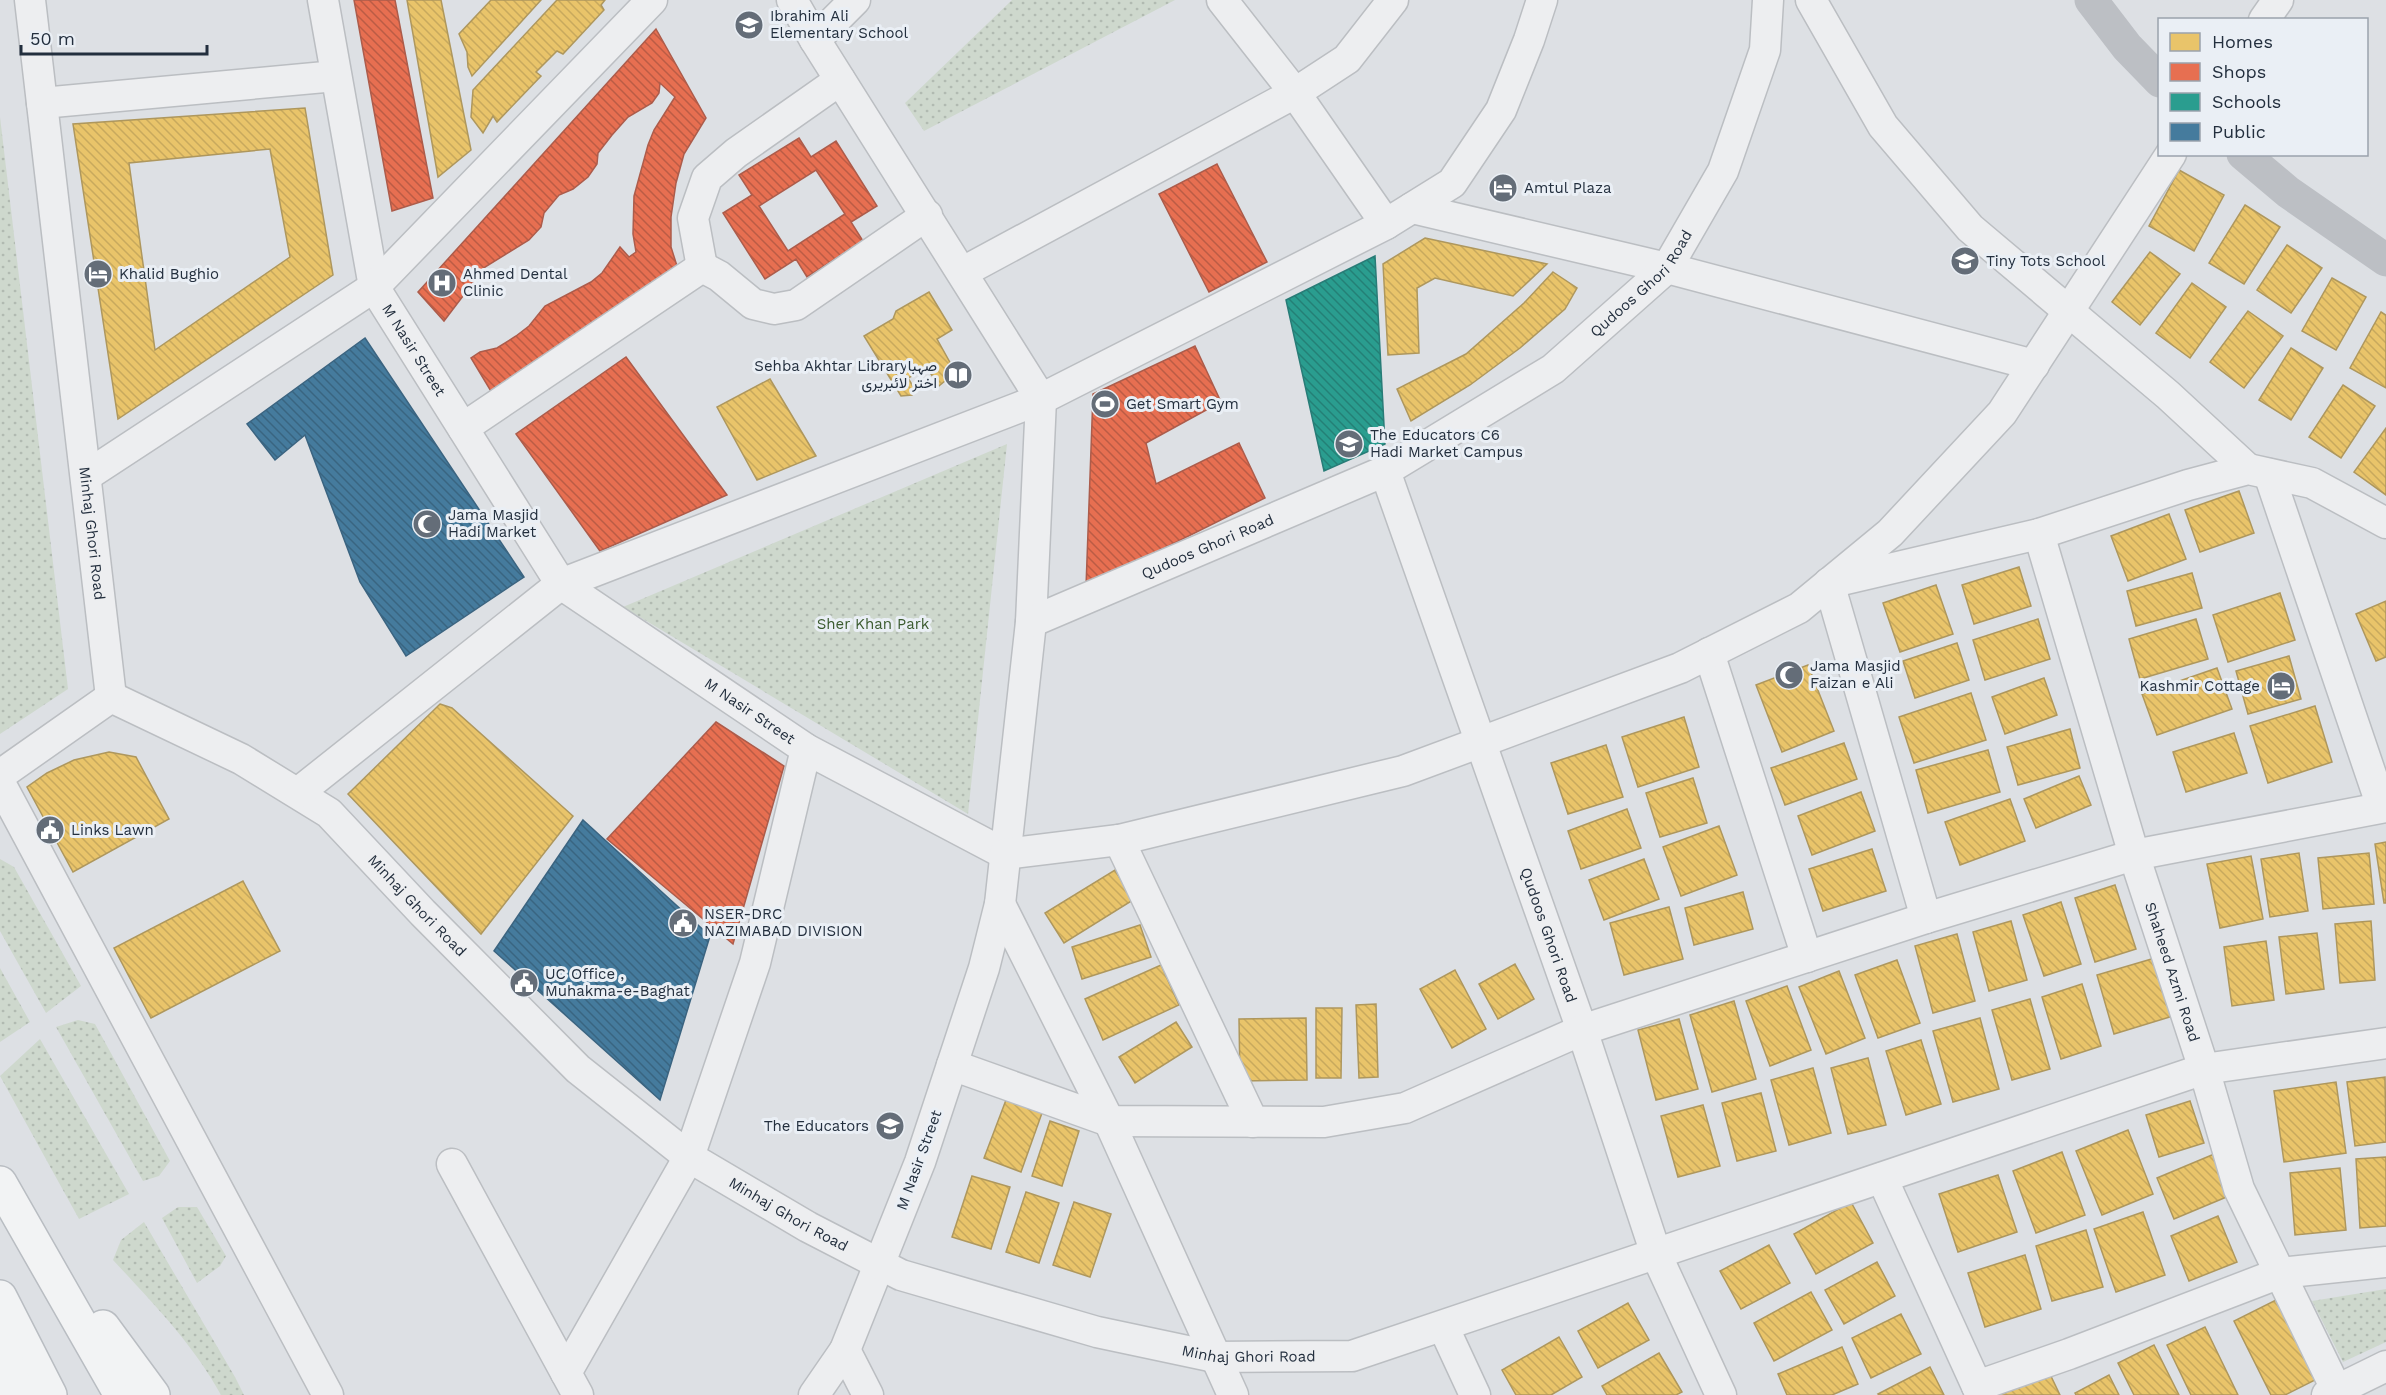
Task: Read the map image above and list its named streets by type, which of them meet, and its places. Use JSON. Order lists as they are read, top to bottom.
{
  "streets": {
    "street": [
      "Qudoos Ghori Road",
      "M Nasir Street",
      "Minhaj Ghori Road",
      "Shaheed Azmi Road"
    ]
  },
  "crossings": [
    ["Qudoos Ghori Road", "Minhaj Ghori Road"],
    ["M Nasir Street", "Minhaj Ghori Road"],
    ["Minhaj Ghori Road", "Shaheed Azmi Road"]
  ],
  "parks": ["Sher Khan Park"],
  "places": {
    "school or university": [
      "Ibrahim Ali Elementary School",
      "Tiny Tots School",
      "The Educators C6 Hadi Market Campus",
      "The Educators"
    ],
    "hotel": ["Amtul Plaza", "Khalid Bughio", "Kashmir Cottage"],
    "hospital": ["Ahmed Dental Clinic"],
    "library": ["Sehba Akhtar Libraryصہبا اختر لائبریری"],
    "sports": ["Get Smart Gym"],
    "mosque": ["Jama Masjid Hadi Market", "Jama Masjid Faizan e Ali"],
    "public building": ["Links Lawn", "NSER-DRC NAZIMABAD DIVISION", "UC Office , Muhakma-e-Baghat"]
  },
  "legend": [
    "Homes",
    "Shops",
    "Schools",
    "Public"
  ],
  "scale_bar": "50 m"
}
